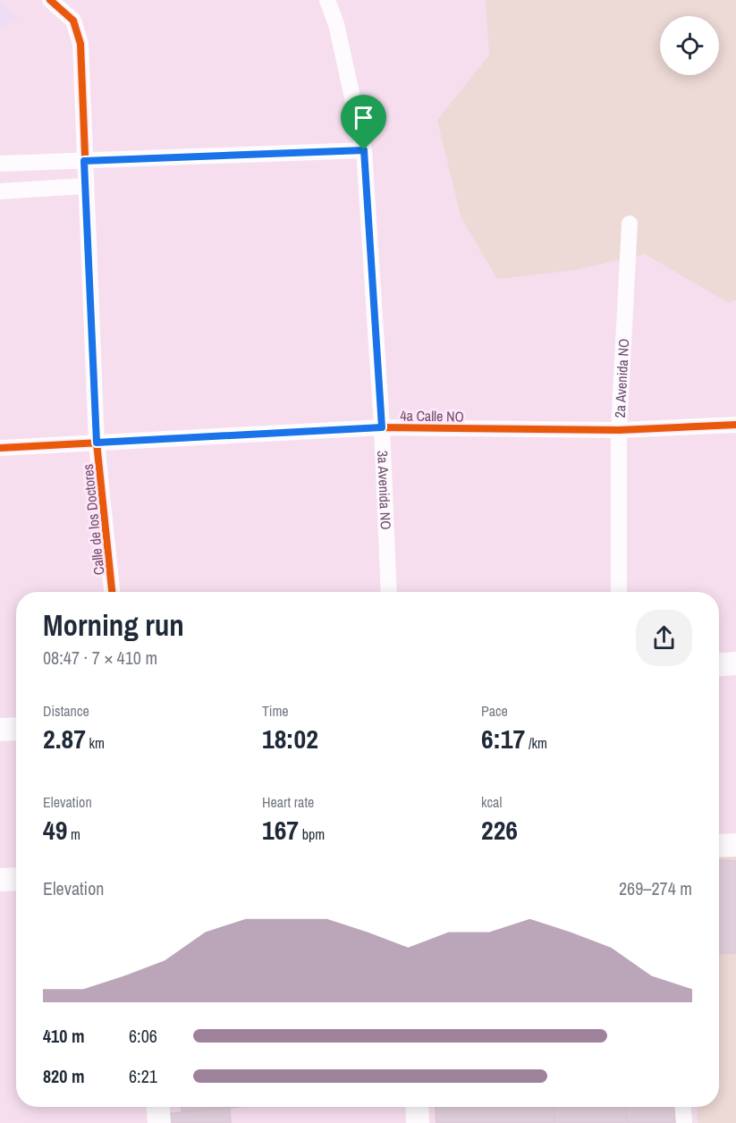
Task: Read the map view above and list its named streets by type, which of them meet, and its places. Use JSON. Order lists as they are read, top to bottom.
{
  "streets": {
    "street": [
      "2a Avenida NO",
      "4a Calle NO",
      "3a Avenida NO",
      "Calle de los Doctores"
    ]
  },
  "crossings": [
    ["2a Avenida NO", "4a Calle NO"],
    ["4a Calle NO", "3a Avenida NO"],
    ["4a Calle NO", "Calle de los Doctores"]
  ],
  "page": {
    "heading": ["Morning run", "08:47 · 7 × 410 m"],
    "stats": [
      ["Distance", "2.87 km"],
      ["Time", "18:02"],
      ["Pace", "6:17 /km"],
      ["Elevation", "49 m"],
      ["Heart rate", "167 bpm"],
      ["kcal", "226"]
    ],
    "chart": ["Elevation", "269–274 m"],
    "list": [
      {
        "name": "410 m",
        "note": "6:06"
      },
      {
        "name": "820 m",
        "note": "6:21"
      }
    ]
  }
}
